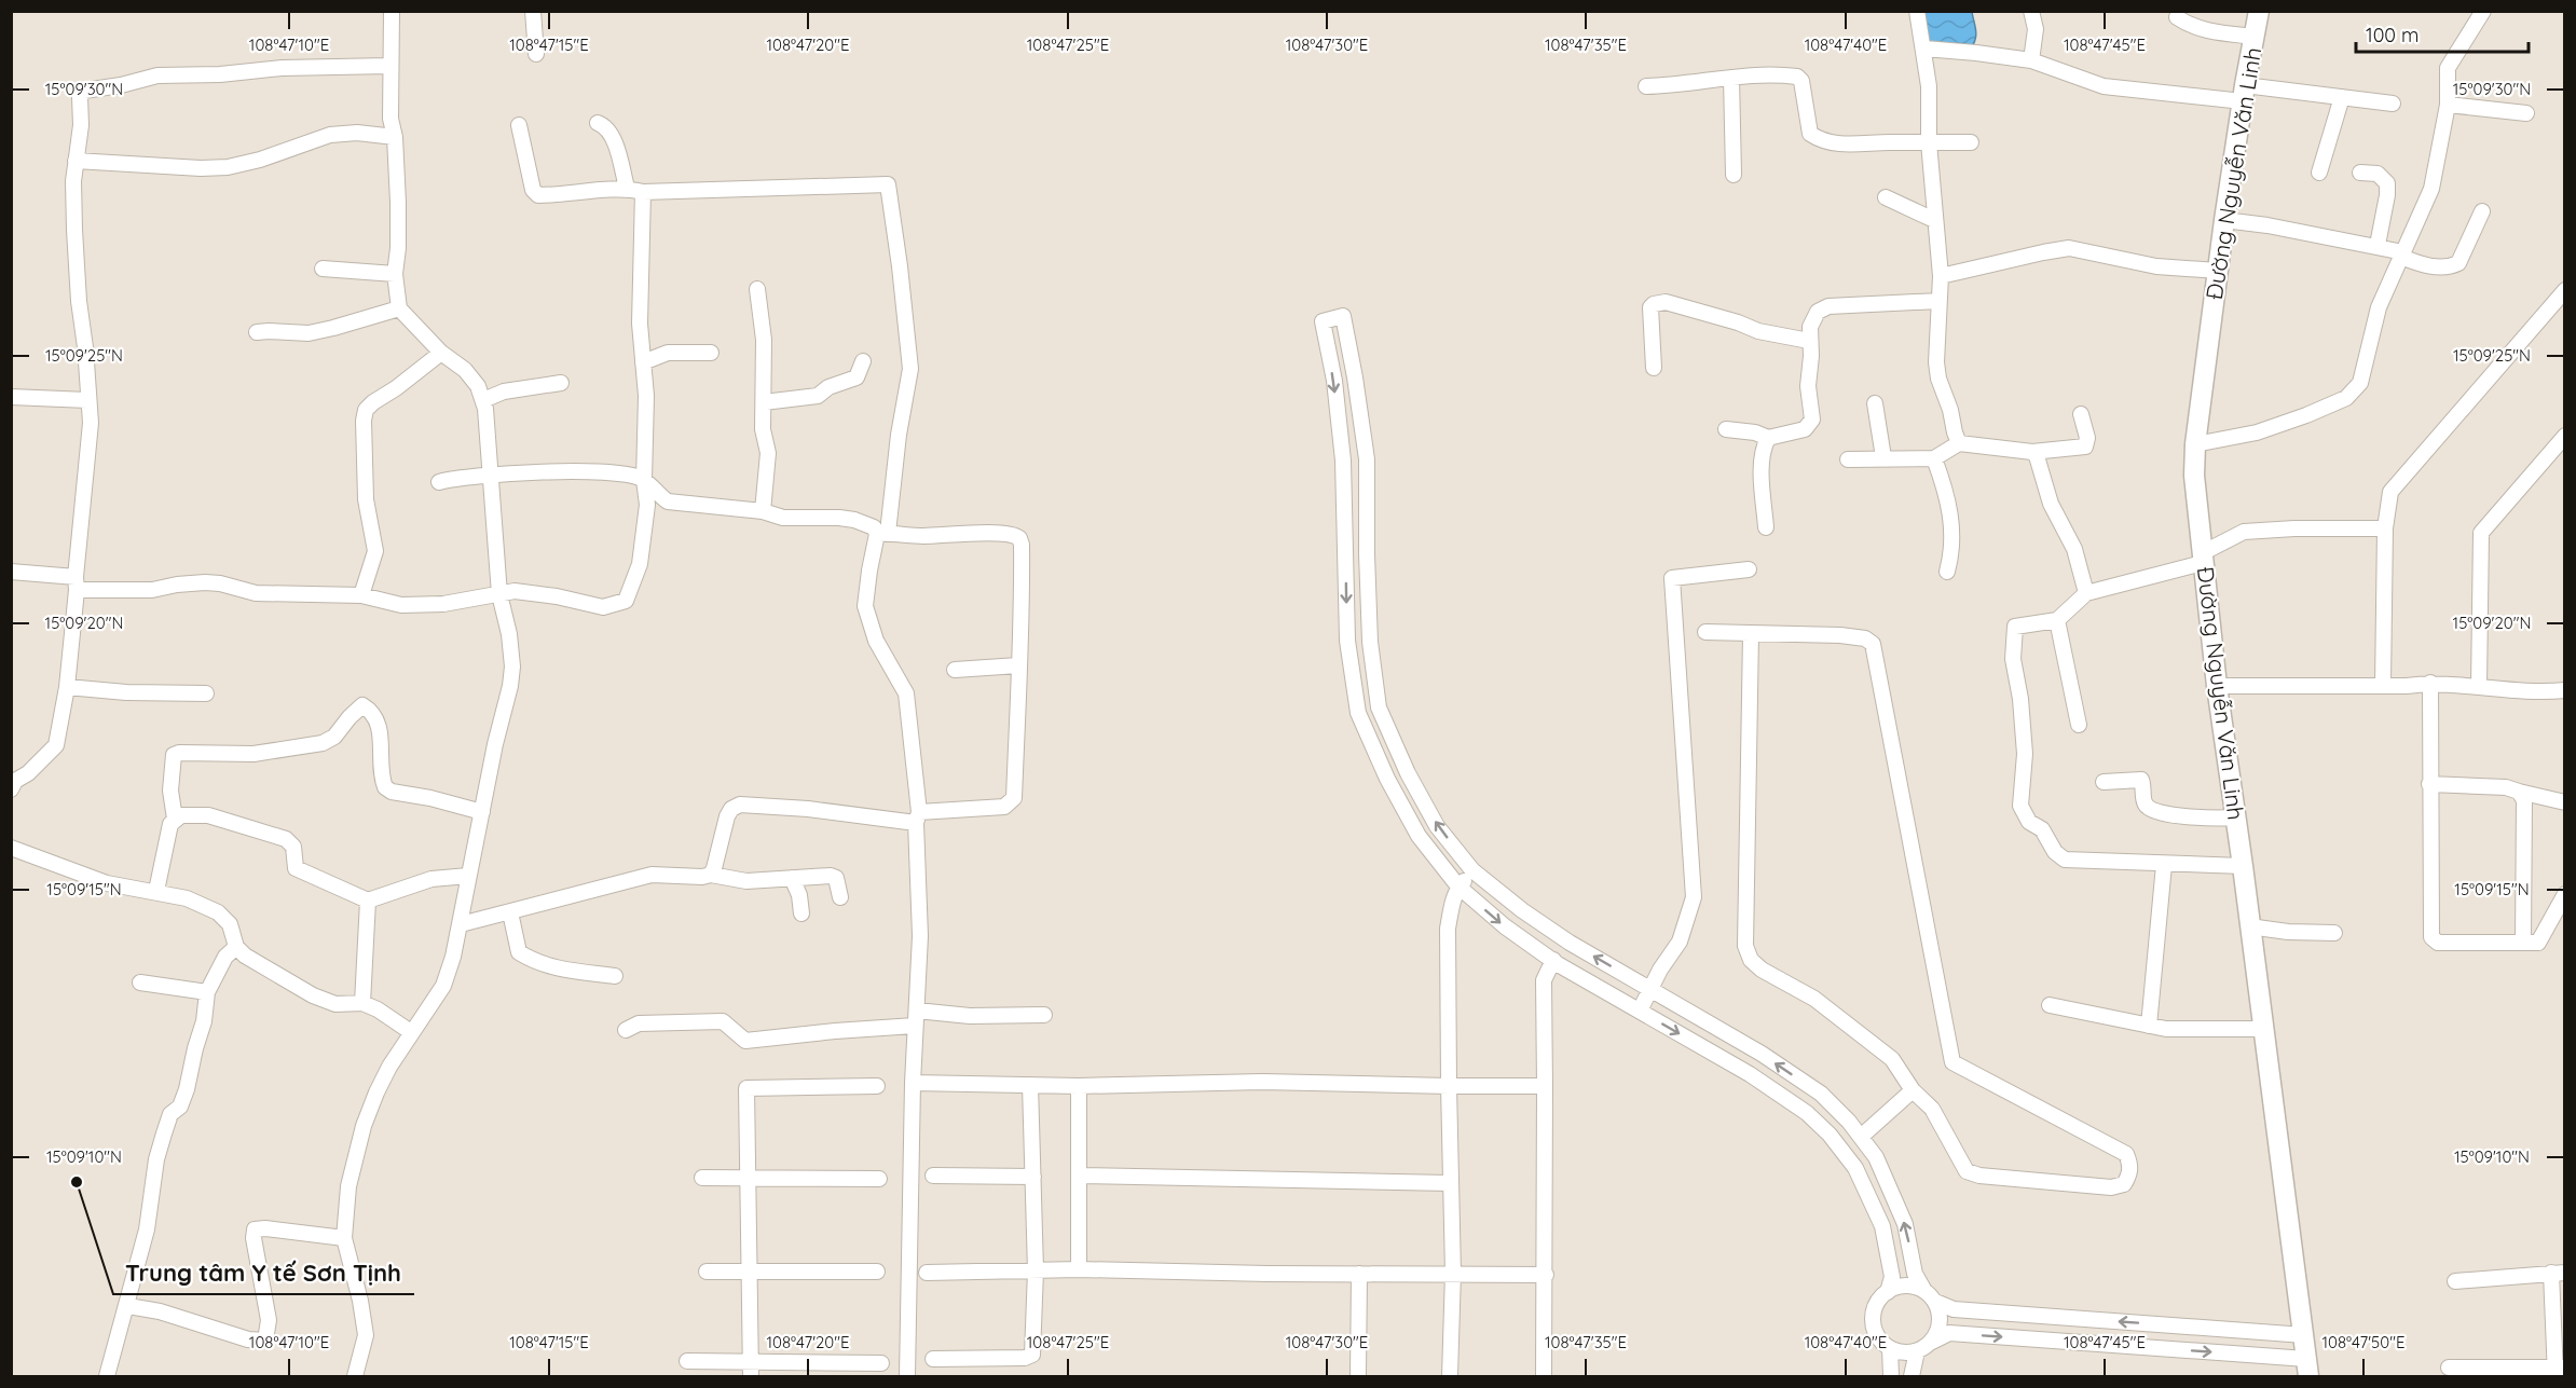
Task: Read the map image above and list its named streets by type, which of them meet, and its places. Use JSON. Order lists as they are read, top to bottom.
{
  "streets": {
    "main road": ["Đường Nguyễn Văn Linh"]
  },
  "places": ["Trung tâm Y tế Sơn Tịnh"],
  "scale_bar": "100 m",
  "coordinates": [
    "108°47'10\"E",
    "108°47'15\"E",
    "108°47'20\"E",
    "108°47'25\"E",
    "108°47'30\"E",
    "108°47'35\"E",
    "108°47'40\"E",
    "108°47'45\"E",
    "15°09'30\"N",
    "15°09'25\"N",
    "15°09'20\"N",
    "15°09'15\"N",
    "15°09'10\"N",
    "108°47'50\"E"
  ]
}
